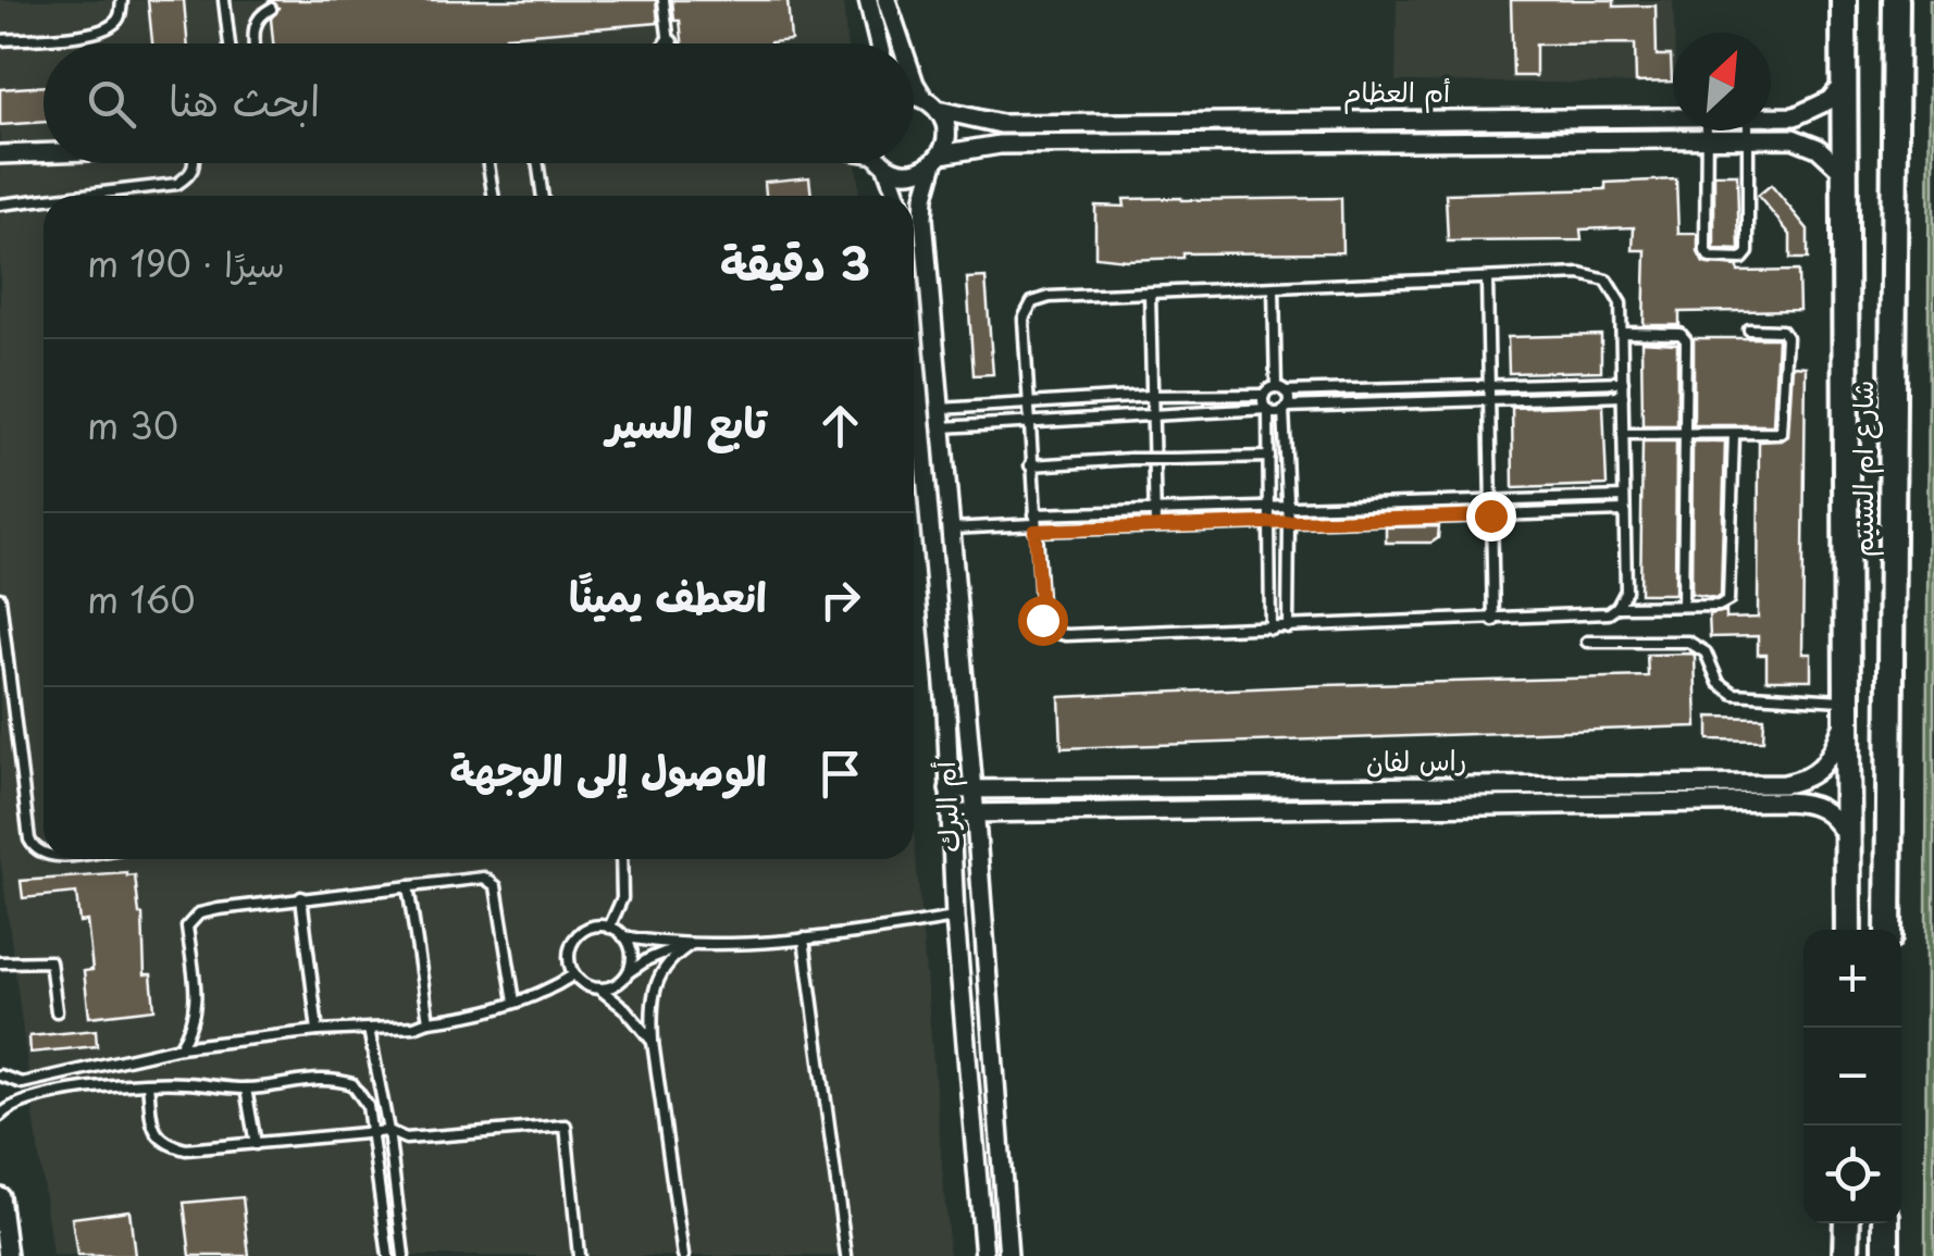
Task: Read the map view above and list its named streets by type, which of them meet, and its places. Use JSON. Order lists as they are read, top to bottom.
{
  "streets": {
    "main road": ["شارع ام السنيم"],
    "street": ["أم العظام", "راس لفان", "أم البرك"]
  },
  "crossings": [
    ["أم العظام", "شارع ام السنيم"],
    ["أم العظام", "أم البرك"],
    ["شارع ام السنيم", "راس لفان"],
    ["راس لفان", "أم البرك"]
  ],
  "north": "top right",
  "page": {
    "search": "ابحث هنا",
    "heading": ["3 دقيقة", "سيرًا · 190 m"],
    "list": [
      ["تابع السير", "30 m"],
      ["انعطف يمينًا", "160 m"],
      "الوصول إلى الوجهة"
    ],
    "map_buttons": ["+", "−"]
  }
}
